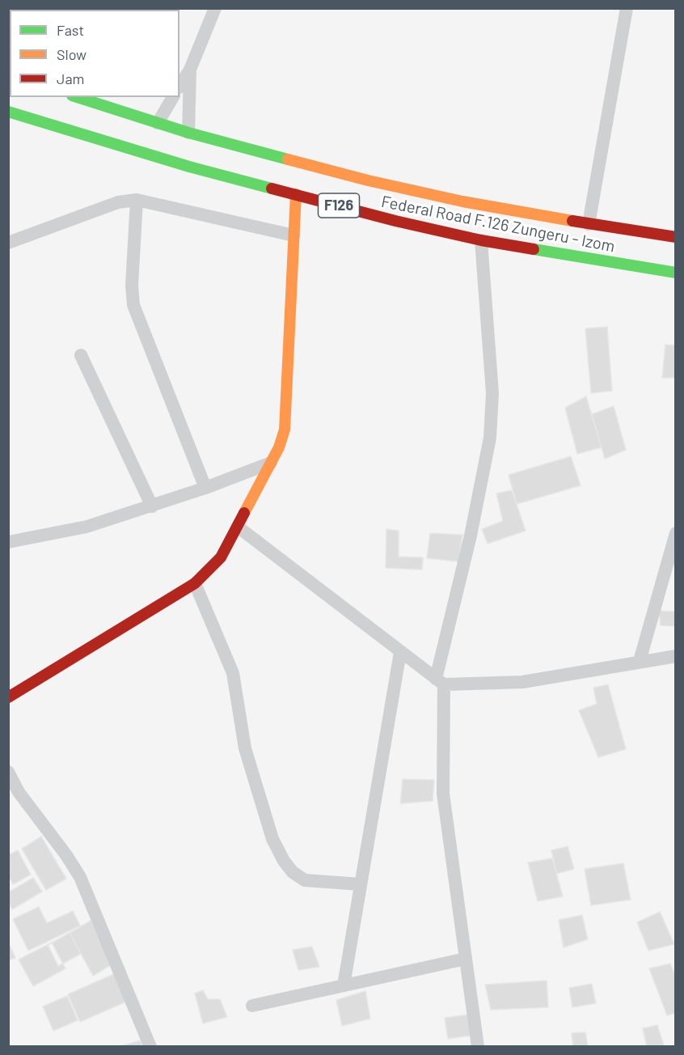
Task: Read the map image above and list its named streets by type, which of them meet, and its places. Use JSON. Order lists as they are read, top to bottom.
{
  "streets": {
    "main road": ["F126", "Federal Road F.126 Zungeru - Izom"]
  },
  "legend": ["Fast", "Slow", "Jam"]
}
